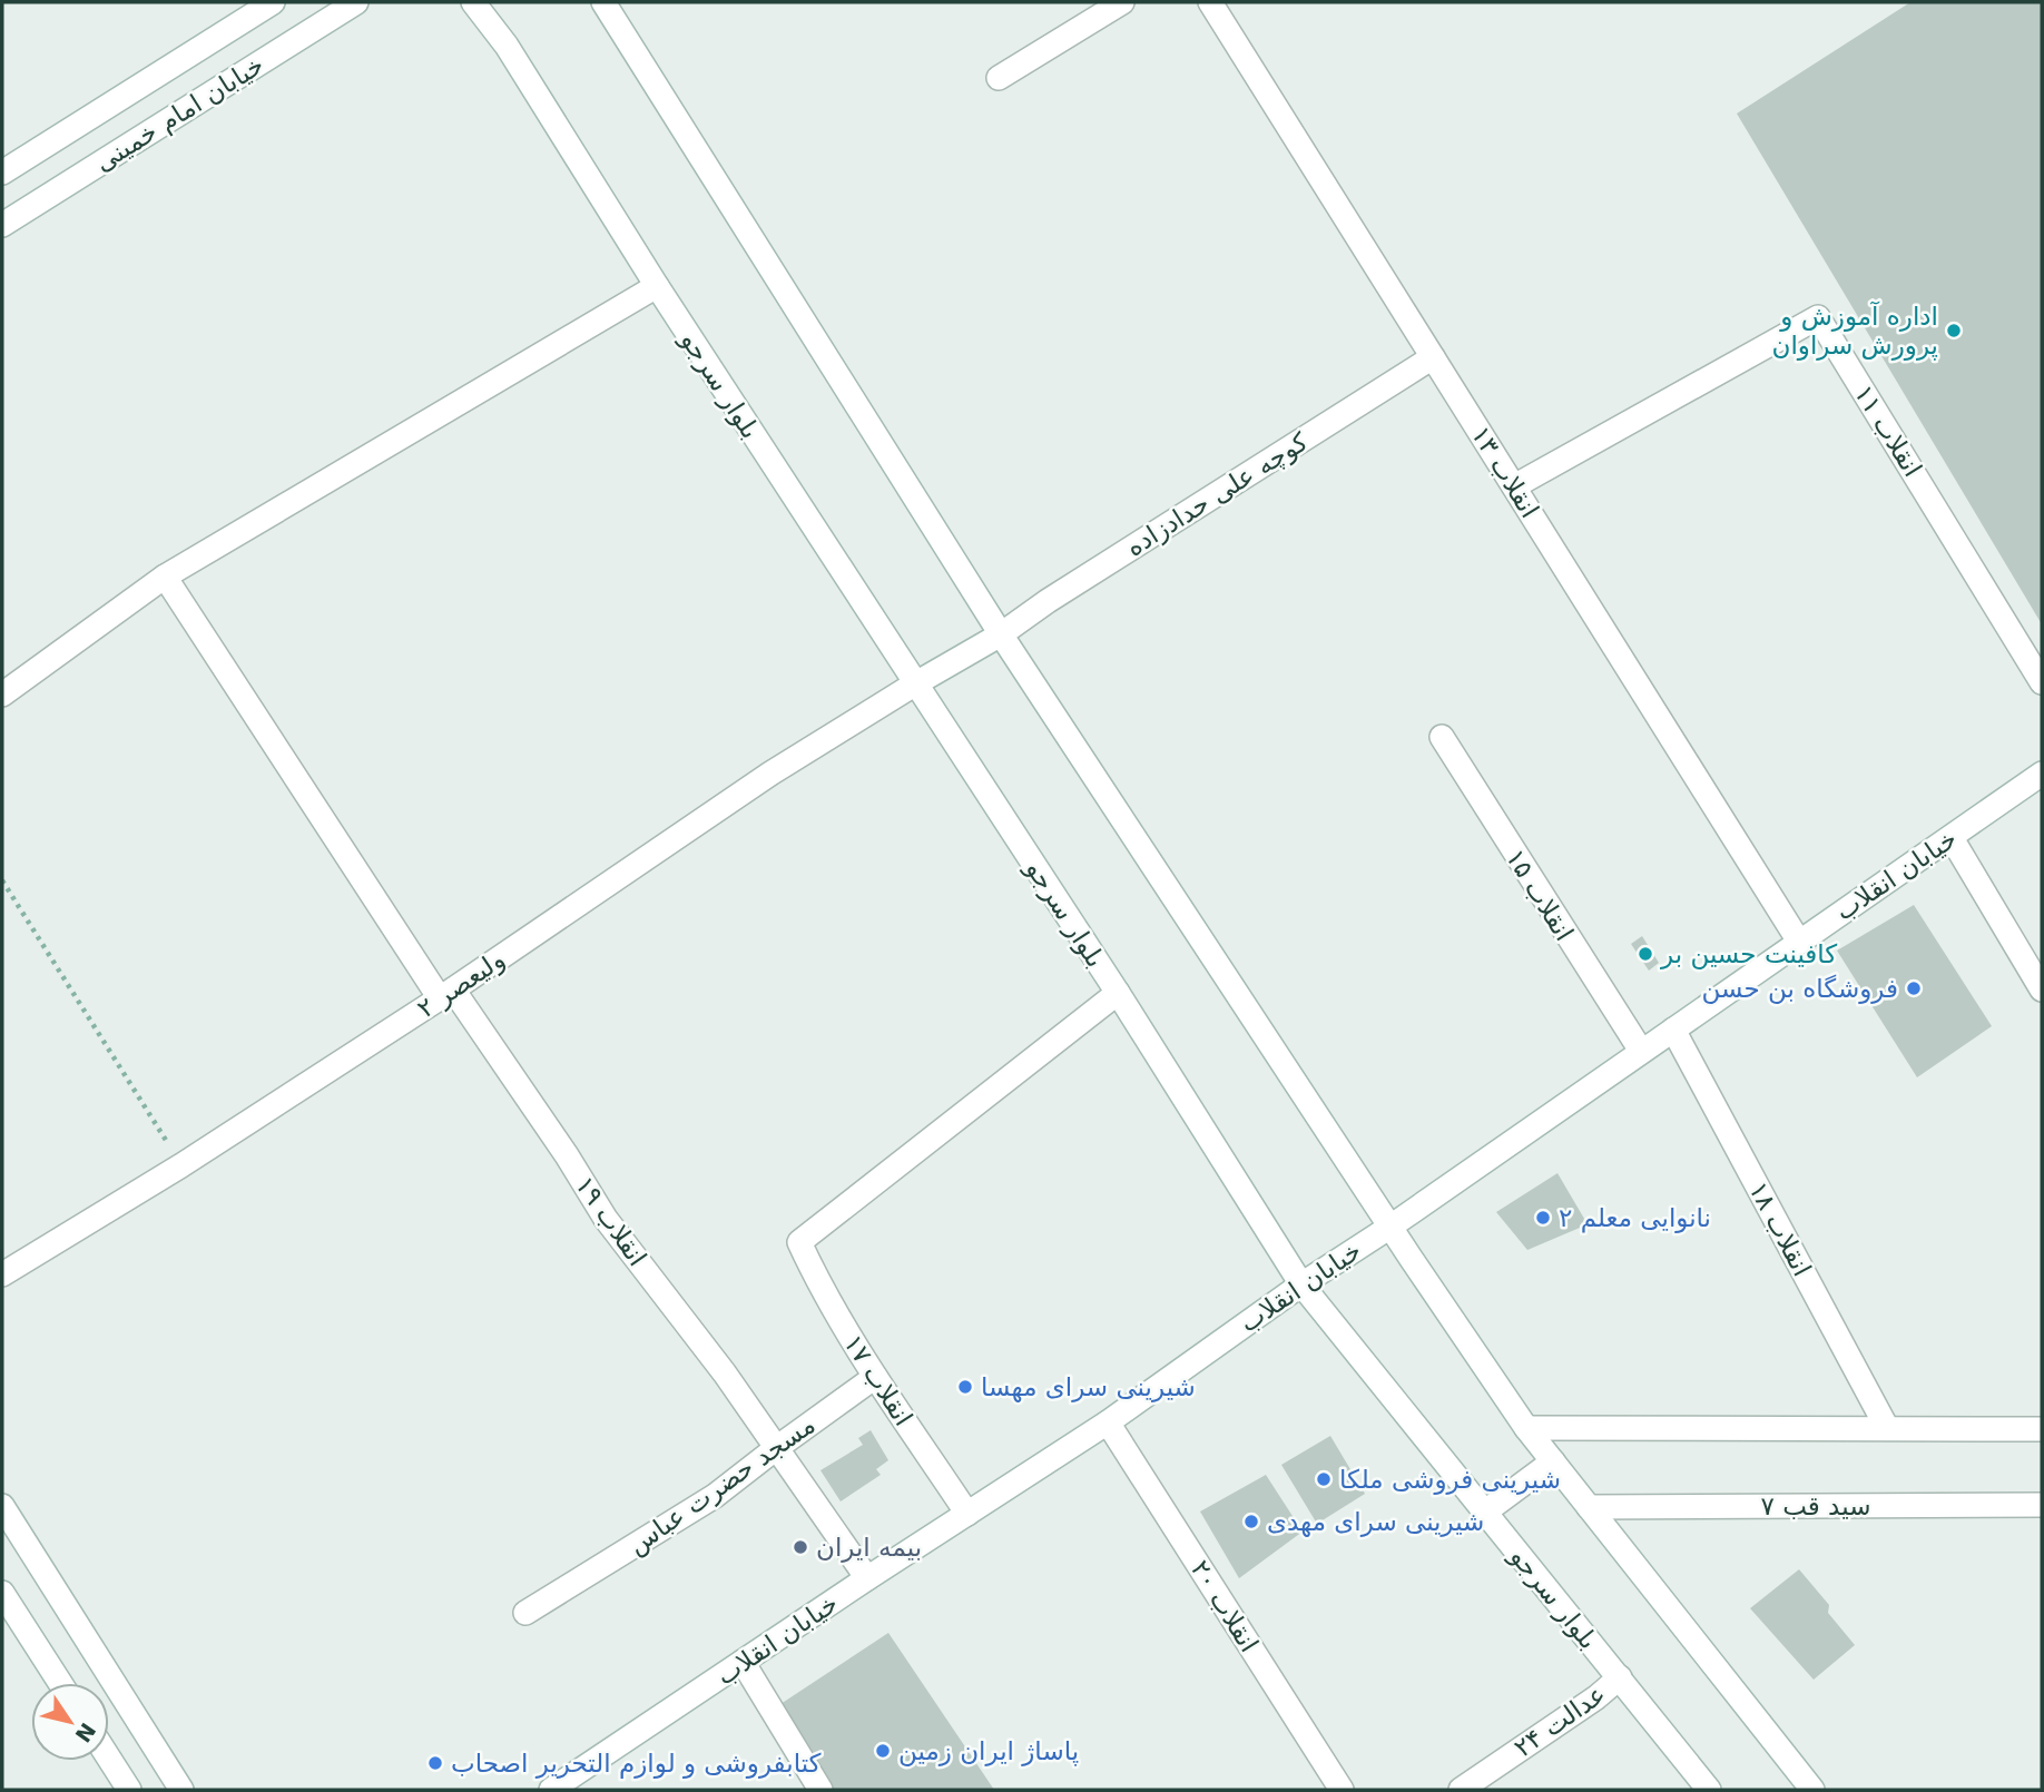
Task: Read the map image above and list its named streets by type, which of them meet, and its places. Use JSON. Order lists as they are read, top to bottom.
{
  "streets": {
    "street": [
      "خیابان امام خمینی",
      "بلوار سرجو",
      "انقلاب ۱۱",
      "انقلاب ۱۳",
      "کوچه علی حدادزاده",
      "خیابان انقلاب",
      "انقلاب ۱۵",
      "ولیعصر ۲",
      "انقلاب ۱۹",
      "انقلاب ۱۸",
      "انقلاب ۱۷",
      "مسجد حضرت عباس",
      "سید قب ۷",
      "انقلاب ۲۰",
      "عدالت ۲۴"
    ]
  },
  "crossings": [
    ["بلوار سرجو", "کوچه علی حدادزاده"],
    ["بلوار سرجو", "خیابان انقلاب"],
    ["بلوار سرجو", "ولیعصر ۲"],
    ["بلوار سرجو", "انقلاب ۱۷"],
    ["بلوار سرجو", "عدالت ۲۴"],
    ["انقلاب ۱۱", "انقلاب ۱۳"],
    ["انقلاب ۱۳", "کوچه علی حدادزاده"],
    ["انقلاب ۱۳", "خیابان انقلاب"],
    ["کوچه علی حدادزاده", "ولیعصر ۲"],
    ["خیابان انقلاب", "انقلاب ۱۵"],
    ["خیابان انقلاب", "انقلاب ۱۹"],
    ["خیابان انقلاب", "انقلاب ۱۸"],
    ["خیابان انقلاب", "انقلاب ۱۷"],
    ["خیابان انقلاب", "انقلاب ۲۰"],
    ["ولیعصر ۲", "انقلاب ۱۹"],
    ["انقلاب ۱۹", "مسجد حضرت عباس"],
    ["انقلاب ۱۷", "مسجد حضرت عباس"]
  ],
  "places": [
    "اداره آموزش و پرورش سراوان",
    "کافینت حسین بر",
    "فروشگاه بن حسن",
    "نانوایی معلم ۲",
    "شیرینی سرای مهسا",
    "شیرینی فروشی ملکا",
    "شیرینی سرای مهدی",
    "بیمه ایران",
    "پاساژ ایران زمین",
    "کتابفروشی و لوازم التحریر اصحاب"
  ],
  "north": "bottom right"
}
